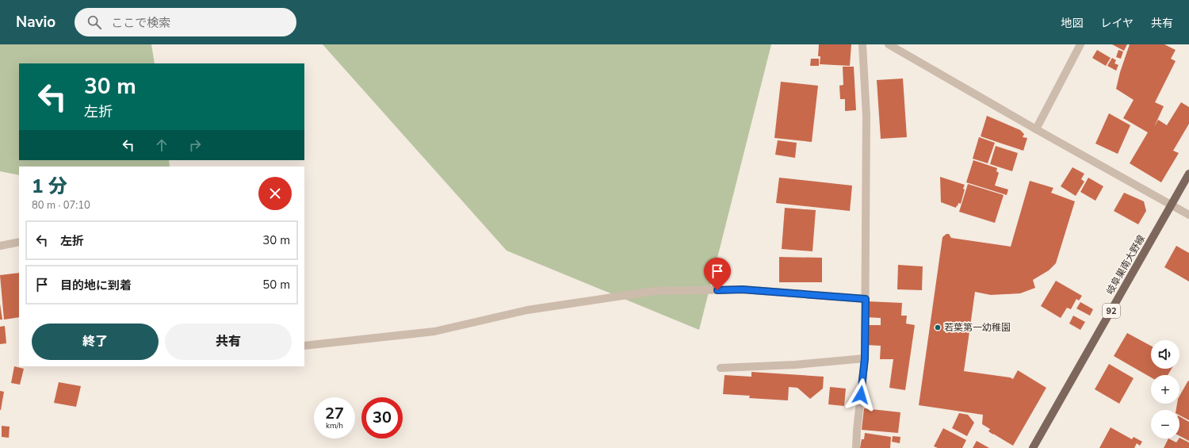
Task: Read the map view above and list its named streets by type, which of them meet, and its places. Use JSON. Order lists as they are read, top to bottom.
{
  "streets": {
    "main road": ["岐阜巣南大野線", "92"]
  },
  "places": ["若葉第一幼稚園"],
  "page": {
    "header": "Navio",
    "search": "ここで検索",
    "nav": ["地図", "レイヤ", "共有"],
    "turn": ["30 m", "左折"],
    "heading": ["1 分", "80 m · 07:10"],
    "list": [
      {
        "name": "左折",
        "value": "30 m"
      },
      {
        "name": "目的地に到着",
        "value": "50 m"
      }
    ],
    "buttons": ["終了", "共有"],
    "map_buttons": ["+", "−"],
    "speed": "27 km/h",
    "limit": "30"
  }
}
